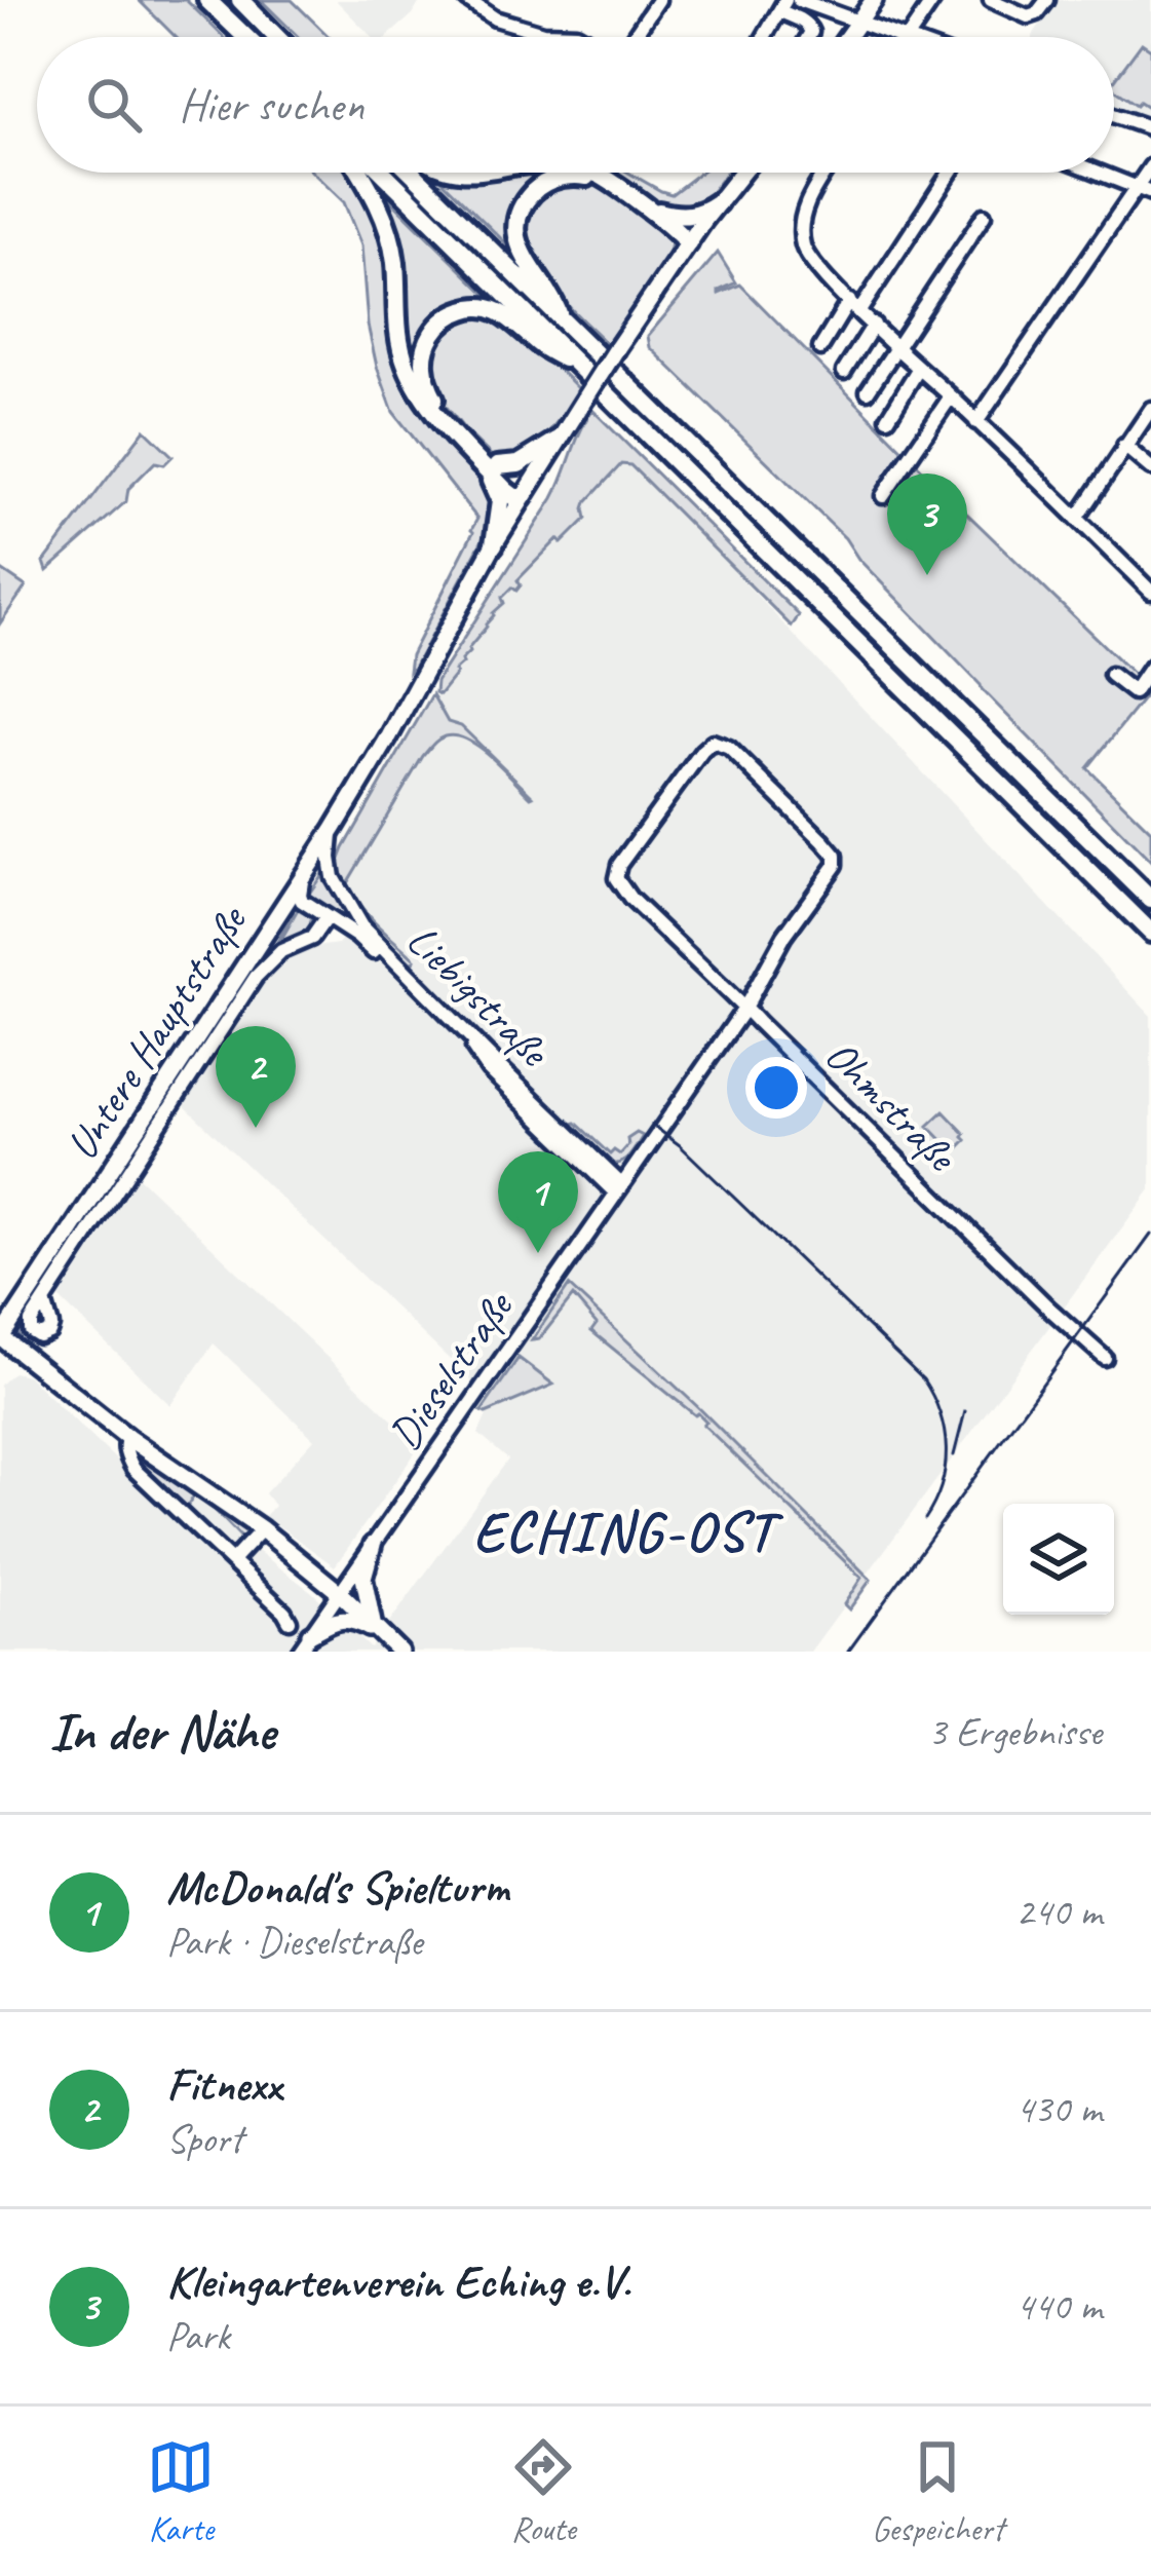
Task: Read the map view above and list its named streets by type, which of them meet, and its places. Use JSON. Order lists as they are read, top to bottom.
{
  "streets": {
    "main road": ["Untere Hauptstraße"],
    "street": ["Liebigstraße", "Ohmstraße", "Dieselstraße"]
  },
  "crossings": [
    ["Liebigstraße", "Untere Hauptstraße"],
    ["Liebigstraße", "Dieselstraße"],
    ["Ohmstraße", "Dieselstraße"]
  ],
  "districts": ["ECHING-OST"],
  "page": {
    "search": "Hier suchen",
    "pins": ["3", "2", "1"],
    "heading": ["In der Nähe", "3 Ergebnisse"],
    "list": [
      {
        "mark": "1",
        "name": "McDonald's Spielturm",
        "note": "Park · Dieselstraße",
        "value": "240 m"
      },
      {
        "mark": "2",
        "name": "Fitnexx",
        "note": "Sport",
        "value": "430 m"
      },
      {
        "mark": "3",
        "name": "Kleingartenverein Eching e.V.",
        "note": "Park",
        "value": "440 m"
      }
    ],
    "nav": ["Karte", "Route", "Gespeichert"]
  }
}
